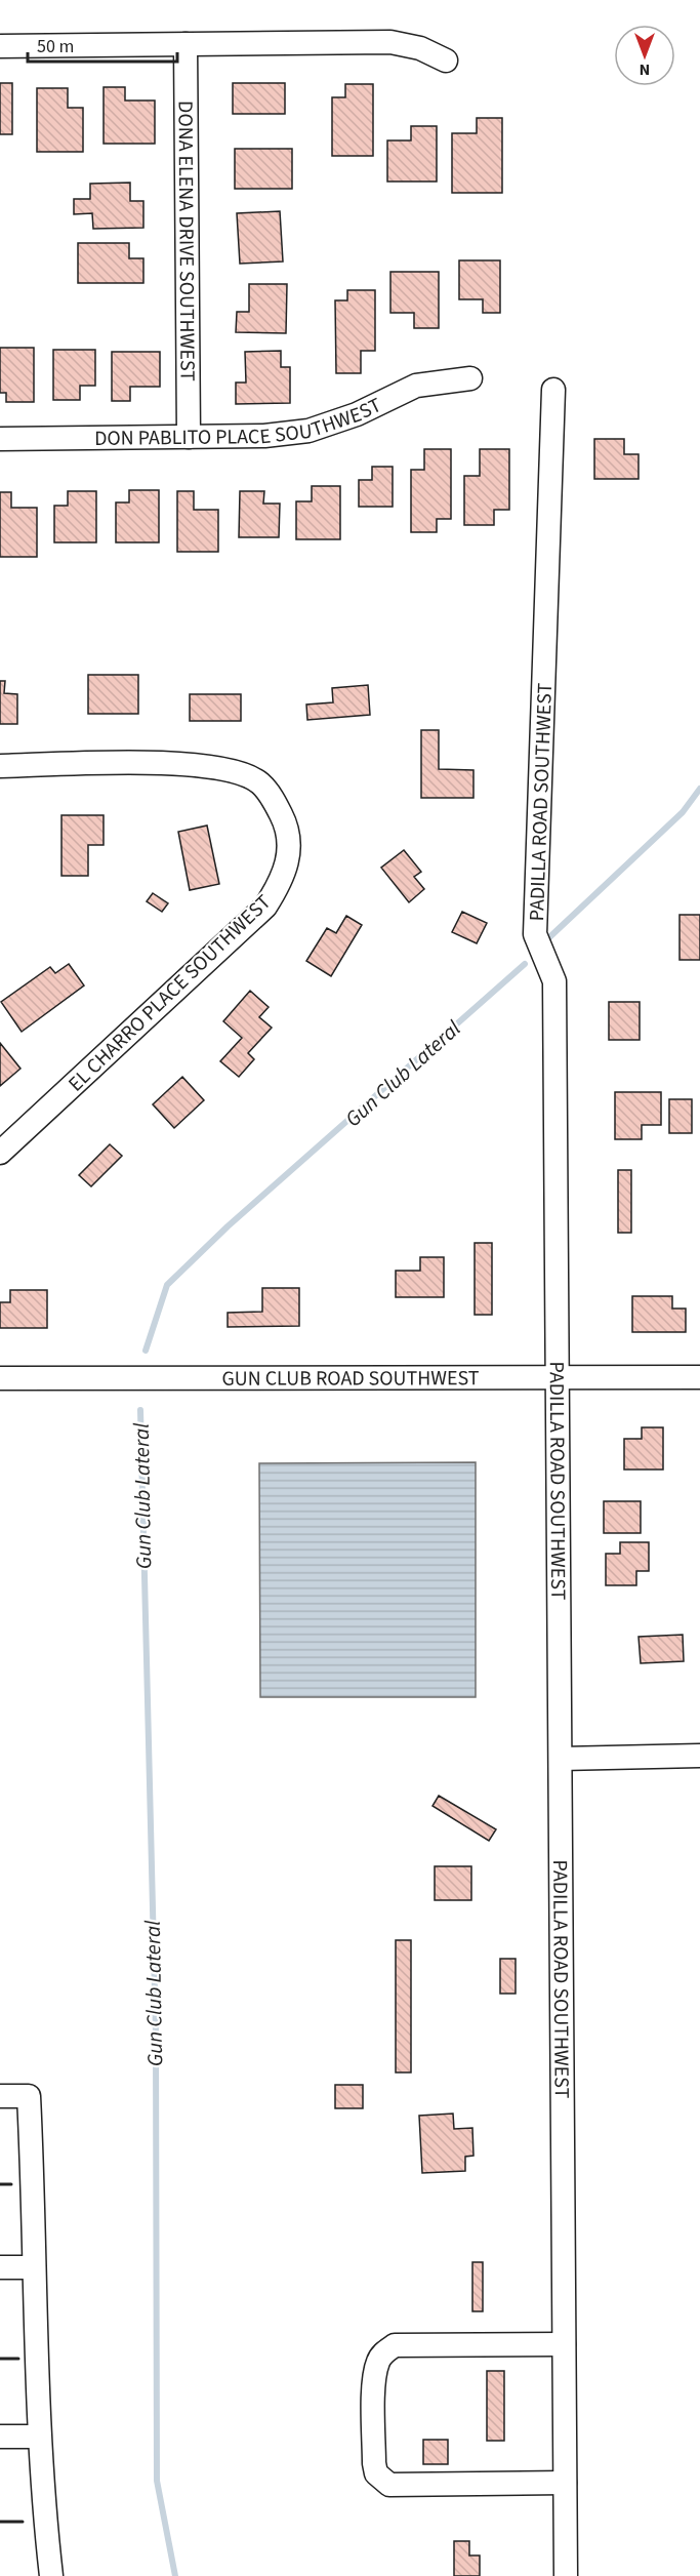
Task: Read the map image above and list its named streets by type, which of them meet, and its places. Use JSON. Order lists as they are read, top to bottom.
{
  "streets": {
    "street": [
      "DONA ELENA DRIVE SOUTHWEST",
      "DON PABLITO PLACE SOUTHWEST",
      "PADILLA ROAD SOUTHWEST",
      "EL CHARRO PLACE SOUTHWEST",
      "GUN CLUB ROAD SOUTHWEST"
    ]
  },
  "crossings": [
    ["DONA ELENA DRIVE SOUTHWEST", "DON PABLITO PLACE SOUTHWEST"],
    ["PADILLA ROAD SOUTHWEST", "GUN CLUB ROAD SOUTHWEST"]
  ],
  "water": ["Gun Club Lateral"],
  "scale_bar": "50 m",
  "north": "bottom"
}
